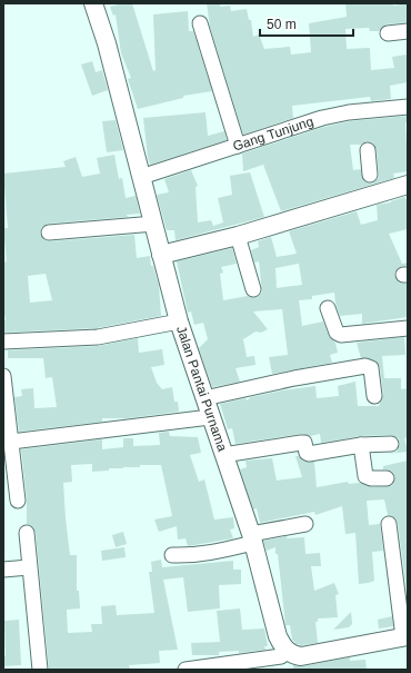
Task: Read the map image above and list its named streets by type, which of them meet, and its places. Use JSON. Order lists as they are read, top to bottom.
{
  "streets": {
    "street": ["Gang Tunjung", "Jalan Pantai Purnama"]
  },
  "crossings": [
    ["Gang Tunjung", "Jalan Pantai Purnama"]
  ],
  "scale_bar": "50 m"
}
